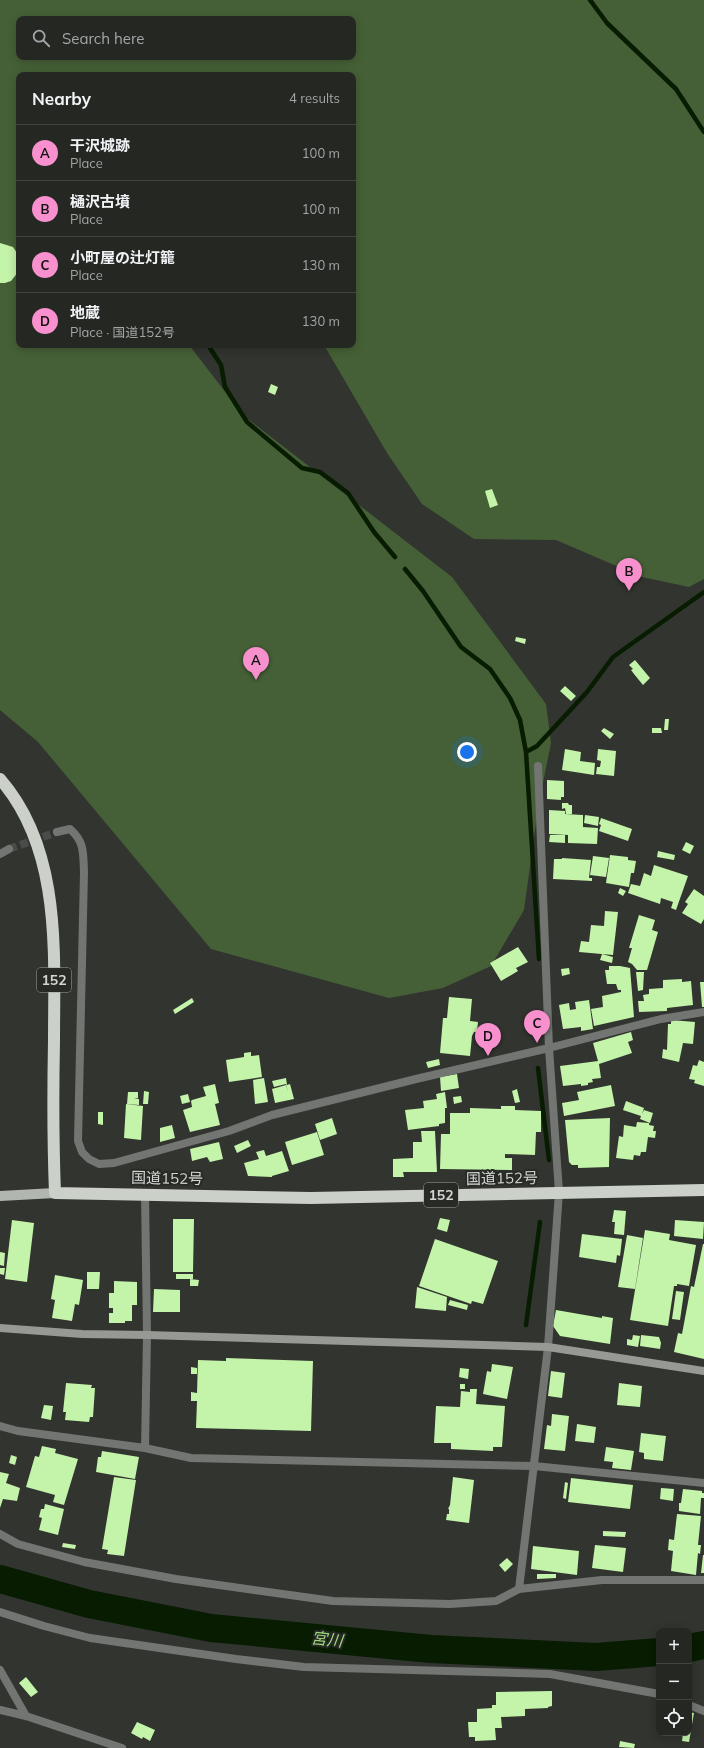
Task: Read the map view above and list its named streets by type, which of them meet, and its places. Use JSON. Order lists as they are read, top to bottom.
{
  "streets": {
    "highway": ["152", "国道152号"]
  },
  "crossings": [
    ["152", "国道152号"]
  ],
  "water": ["宮川"],
  "page": {
    "search": "Search here",
    "heading": ["Nearby", "4 results"],
    "list": [
      {
        "mark": "A",
        "name": "干沢城跡",
        "note": "Place",
        "value": "100 m"
      },
      {
        "mark": "B",
        "name": "樋沢古墳",
        "note": "Place",
        "value": "100 m"
      },
      {
        "mark": "C",
        "name": "小町屋の辻灯籠",
        "note": "Place",
        "value": "130 m"
      },
      {
        "mark": "D",
        "name": "地蔵",
        "note": "Place · 国道152号",
        "value": "130 m"
      }
    ],
    "pins": [
      "B",
      "A",
      "C",
      "D"
    ],
    "map_buttons": ["+", "−"]
  }
}
